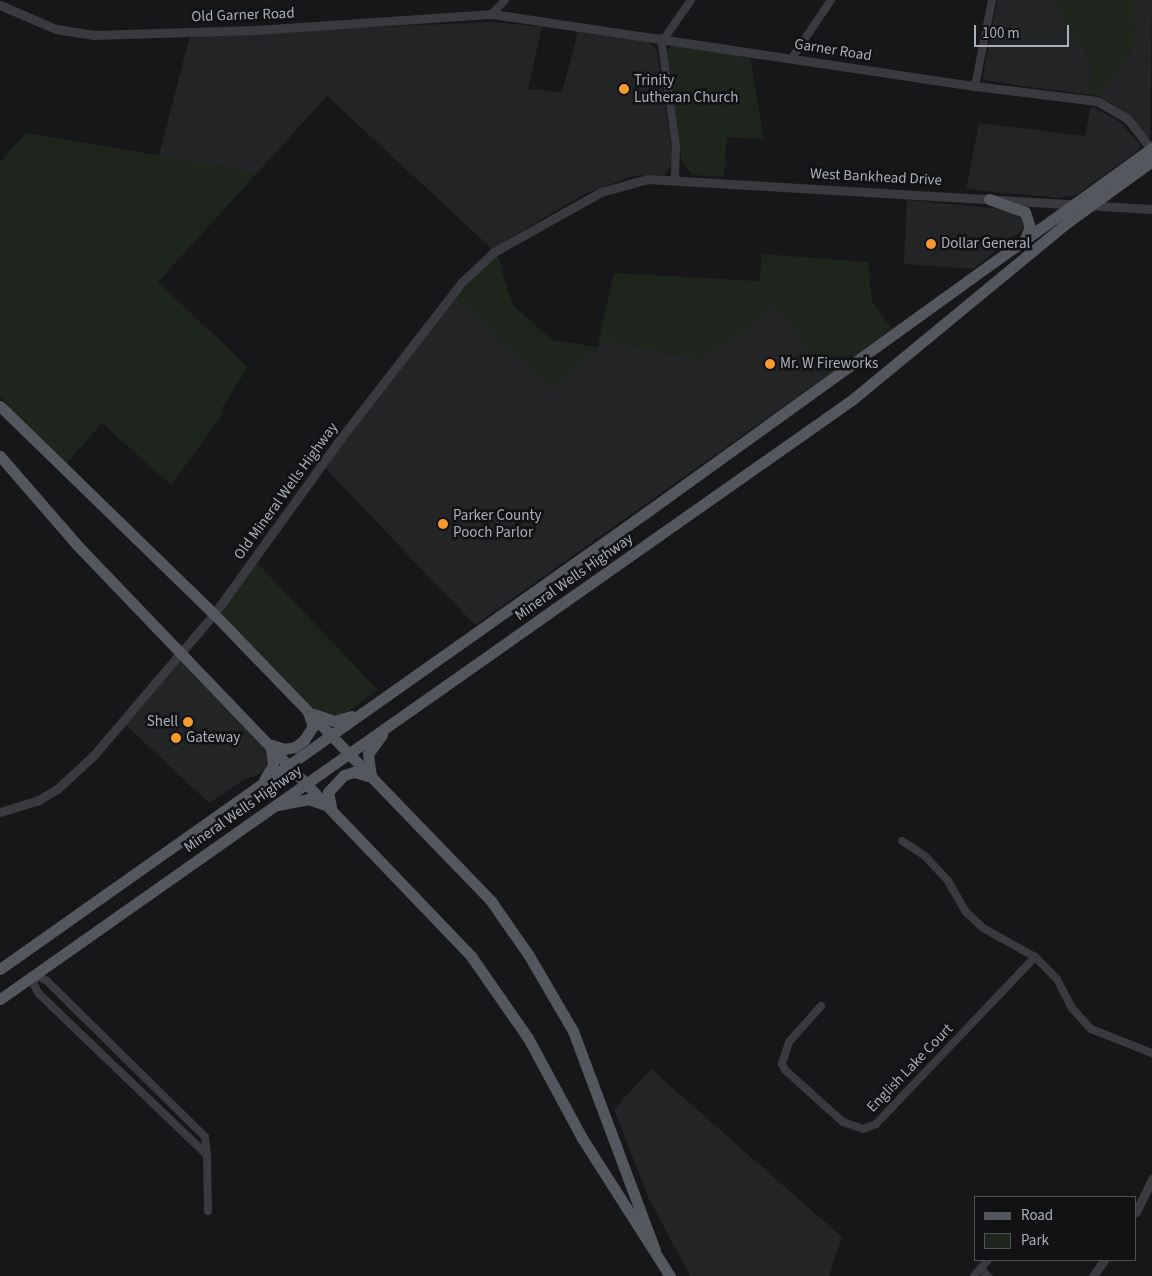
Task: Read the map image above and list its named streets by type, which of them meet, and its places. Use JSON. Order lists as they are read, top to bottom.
{
  "streets": {
    "main road": ["Mineral Wells Highway"],
    "street": [
      "Old Garner Road",
      "Garner Road",
      "West Bankhead Drive",
      "Old Mineral Wells Highway",
      "English Lake Court"
    ]
  },
  "crossings": [
    ["Old Garner Road", "Garner Road"],
    ["Garner Road", "Mineral Wells Highway"],
    ["West Bankhead Drive", "Old Mineral Wells Highway"],
    ["West Bankhead Drive", "Mineral Wells Highway"]
  ],
  "places": [
    "Trinity Lutheran Church",
    "Dollar General",
    "Mr. W Fireworks",
    "Parker County Pooch Parlor",
    "Shell",
    "Gateway"
  ],
  "legend": ["Road", "Park"],
  "scale_bar": "100 m"
}
